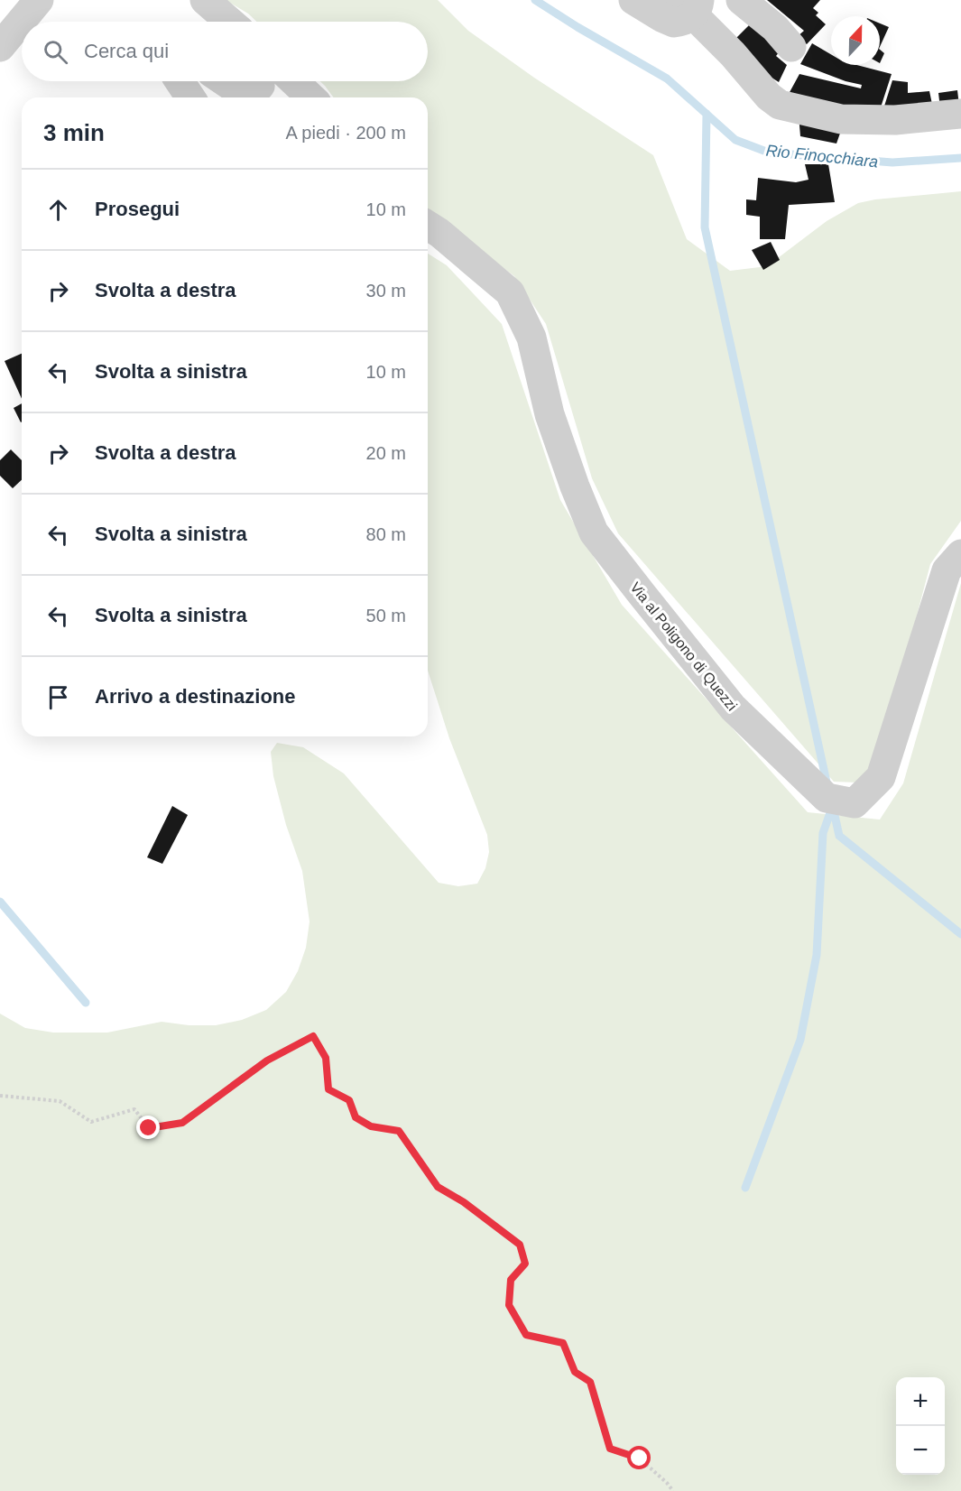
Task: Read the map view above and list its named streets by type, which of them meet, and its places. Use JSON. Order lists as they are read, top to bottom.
{
  "streets": {
    "street": ["Via al Poligono di Quezzi"]
  },
  "water": ["Rio Finocchiara"],
  "north": "top",
  "page": {
    "search": "Cerca qui",
    "heading": ["3 min", "A piedi · 200 m"],
    "list": [
      ["Prosegui", "10 m"],
      ["Svolta a destra", "30 m"],
      ["Svolta a sinistra", "10 m"],
      ["Svolta a destra", "20 m"],
      ["Svolta a sinistra", "80 m"],
      ["Svolta a sinistra", "50 m"],
      "Arrivo a destinazione"
    ],
    "map_buttons": ["+", "−"]
  }
}
